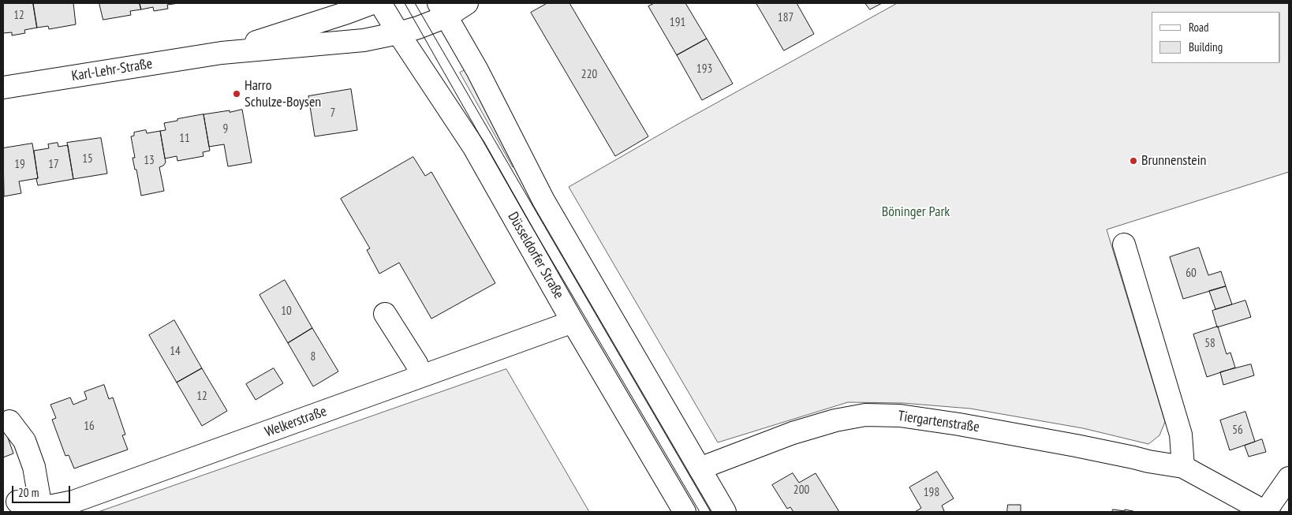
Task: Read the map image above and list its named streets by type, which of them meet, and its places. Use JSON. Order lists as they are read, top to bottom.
{
  "streets": {
    "main road": [
      "Karl-Lehr-Straße",
      "Düsseldorfer Straße",
      "Welkerstraße",
      "Tiergartenstraße"
    ]
  },
  "crossings": [
    ["Karl-Lehr-Straße", "Düsseldorfer Straße"],
    ["Düsseldorfer Straße", "Welkerstraße"]
  ],
  "parks": ["Böninger Park"],
  "places": ["Harro Schulze-Boysen", "Brunnenstein"],
  "house_numbers": [
    "12",
    "187",
    "191",
    "193",
    "220",
    "7",
    "9",
    "11",
    "15",
    "13",
    "19",
    "17",
    "60",
    "10",
    "58",
    "14",
    "8",
    "12",
    "16",
    "56",
    "200",
    "198"
  ],
  "legend": ["Road", "Building"],
  "scale_bar": "20 m"
}
